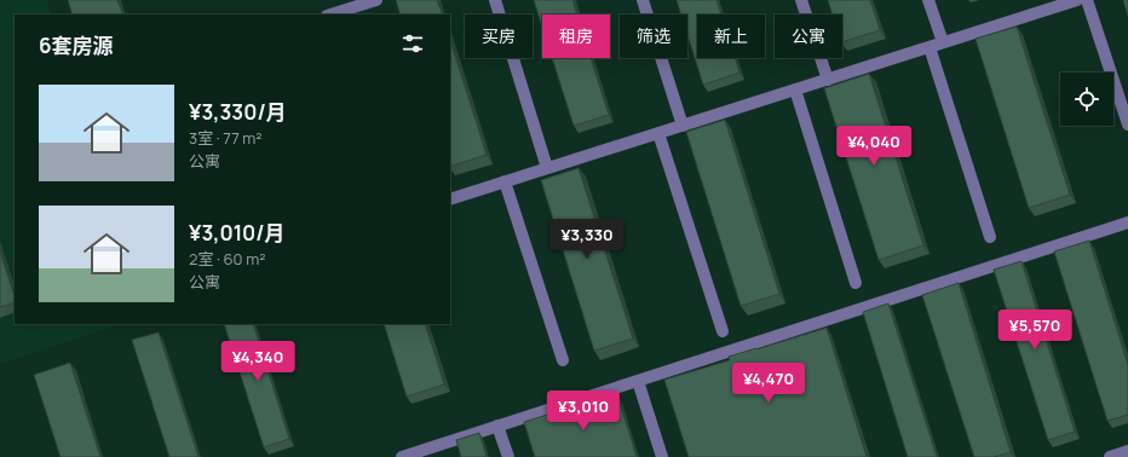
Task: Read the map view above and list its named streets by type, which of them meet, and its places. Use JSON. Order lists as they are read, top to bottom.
{
  "page": {
    "chip": [
      "买房",
      "租房",
      "筛选",
      "新上",
      "公寓"
    ],
    "heading": "6套房源",
    "list": [
      {
        "name": "¥3,330/月",
        "note": "3室 · 77 m² · 公寓"
      },
      {
        "name": "¥3,010/月",
        "note": "2室 · 60 m² · 公寓"
      }
    ],
    "price": [
      "¥4,040",
      "¥3,330",
      "¥5,570",
      "¥4,340",
      "¥4,470",
      "¥3,010"
    ]
  }
}
